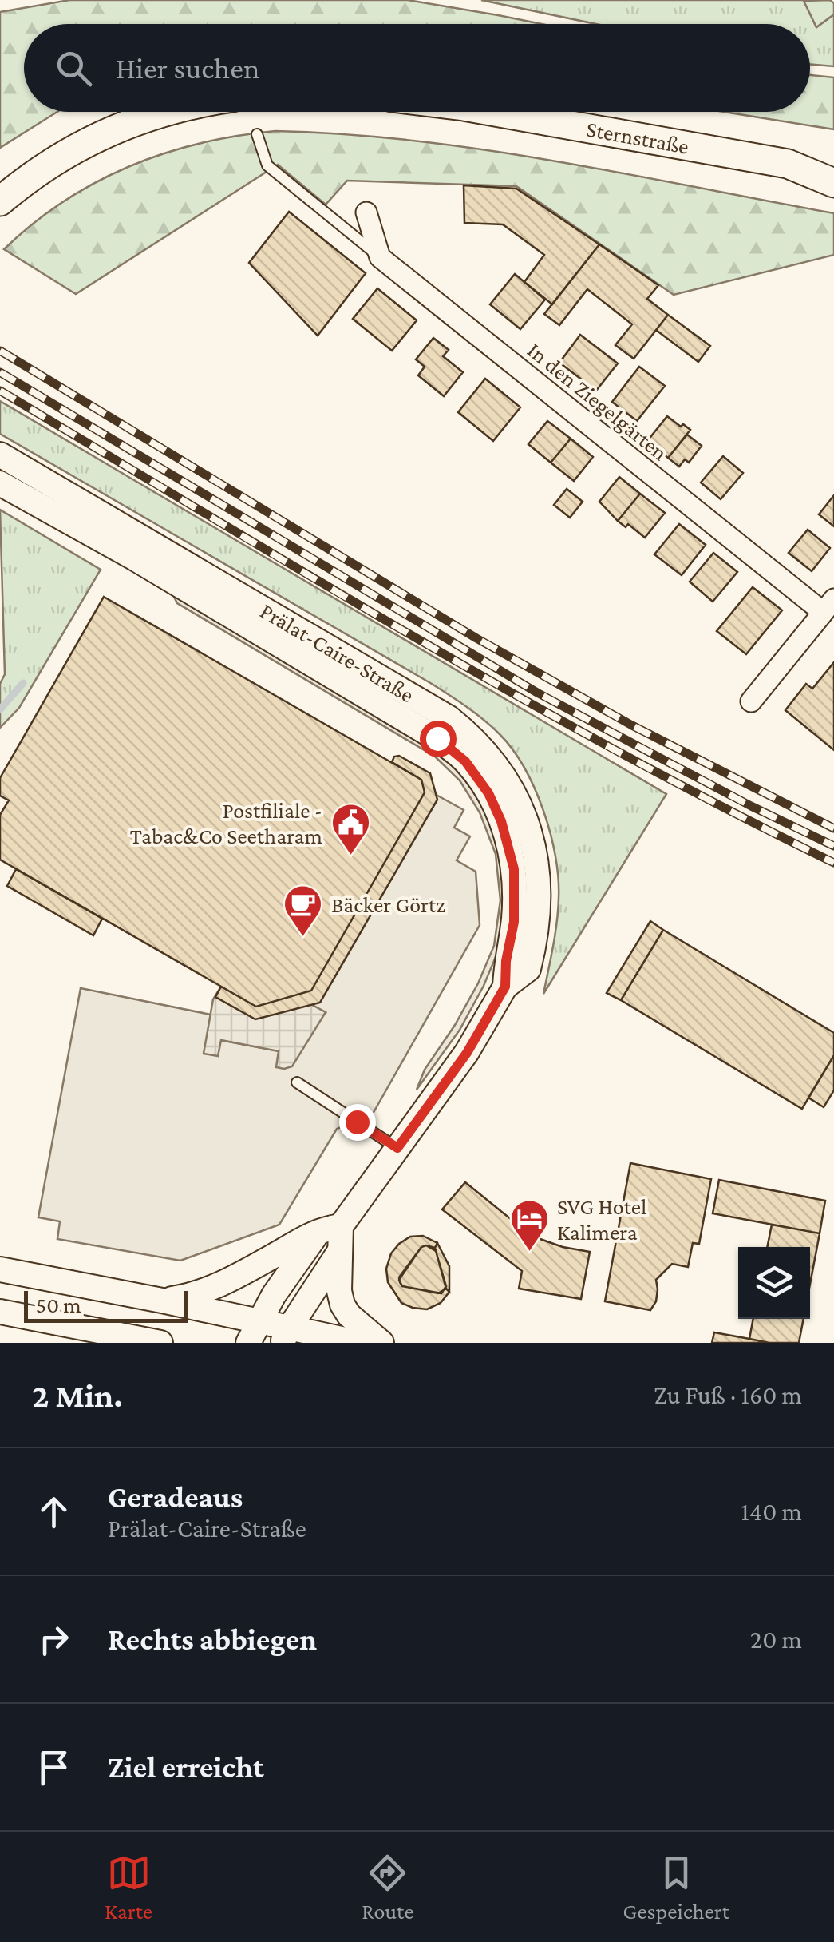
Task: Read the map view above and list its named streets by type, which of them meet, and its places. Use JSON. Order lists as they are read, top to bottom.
{
  "streets": {
    "main road": ["Sternstraße"],
    "street": ["In den Ziegelgärten", "Prälat-Caire-Straße"]
  },
  "places": {
    "public building": ["Postfiliale - Tabac&Co Seetharam"],
    "cafe": ["Bäcker Görtz"],
    "hotel": ["SVG Hotel Kalimera"]
  },
  "scale_bar": "50 m",
  "page": {
    "search": "Hier suchen",
    "scale": "50 m",
    "heading": ["2 Min.", "Zu Fuß · 160 m"],
    "list": [
      ["Geradeaus", "Prälat-Caire-Straße", "140 m"],
      ["Rechts abbiegen", "20 m"],
      "Ziel erreicht"
    ],
    "nav": ["Karte", "Route", "Gespeichert"]
  }
}
